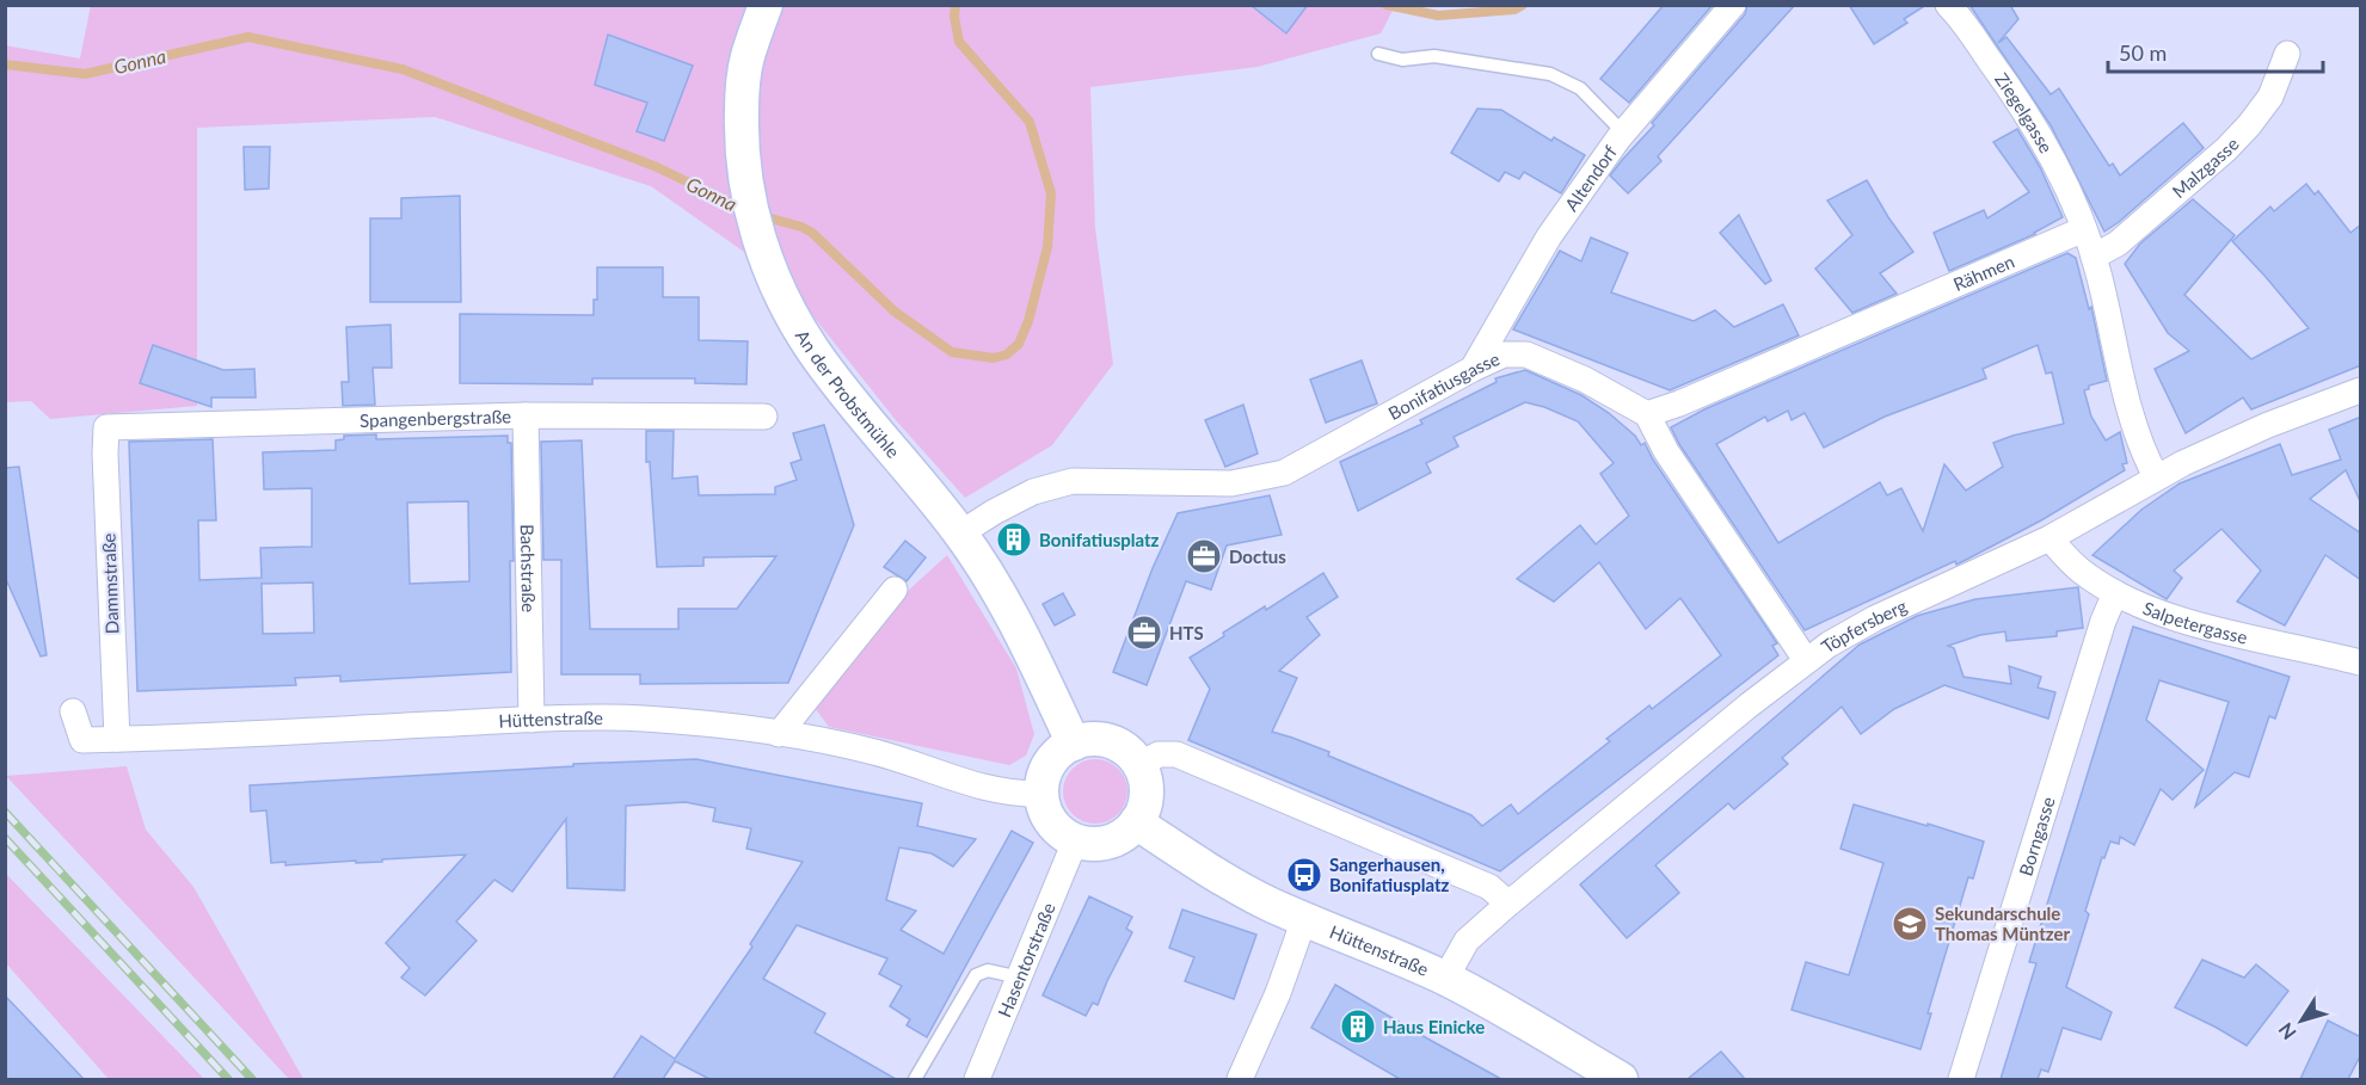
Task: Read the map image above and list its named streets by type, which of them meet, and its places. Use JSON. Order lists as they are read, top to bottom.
{
  "streets": {
    "street": [
      "Ziegelgasse",
      "Malzgasse",
      "Altendorf",
      "Rähmen",
      "Bonifatiusgasse",
      "An der Probstmühle",
      "Spangenbergstraße",
      "Bachstraße",
      "Dammstraße",
      "Salpetergasse",
      "Töpfersberg",
      "Hüttenstraße",
      "Borngasse",
      "Hasentorstraße"
    ]
  },
  "crossings": [
    ["Ziegelgasse", "Rähmen"],
    ["Altendorf", "Bonifatiusgasse"],
    ["Rähmen", "Bonifatiusgasse"],
    ["Bonifatiusgasse", "An der Probstmühle"],
    ["An der Probstmühle", "Hüttenstraße"],
    ["An der Probstmühle", "Hasentorstraße"],
    ["Spangenbergstraße", "Bachstraße"],
    ["Spangenbergstraße", "Dammstraße"],
    ["Bachstraße", "Hüttenstraße"],
    ["Dammstraße", "Hüttenstraße"],
    ["Salpetergasse", "Töpfersberg"],
    ["Salpetergasse", "Borngasse"],
    ["Töpfersberg", "Hüttenstraße"],
    ["Hüttenstraße", "Hasentorstraße"]
  ],
  "water": ["Gonna"],
  "places": {
    "building": ["Bonifatiusplatz", "Haus Einicke"],
    "office": ["Doctus", "HTS"],
    "bus stop": ["Sangerhausen, Bonifatiusplatz"],
    "school or university": ["Sekundarschule Thomas Müntzer"]
  },
  "scale_bar": "50 m",
  "north": "bottom left"
}
